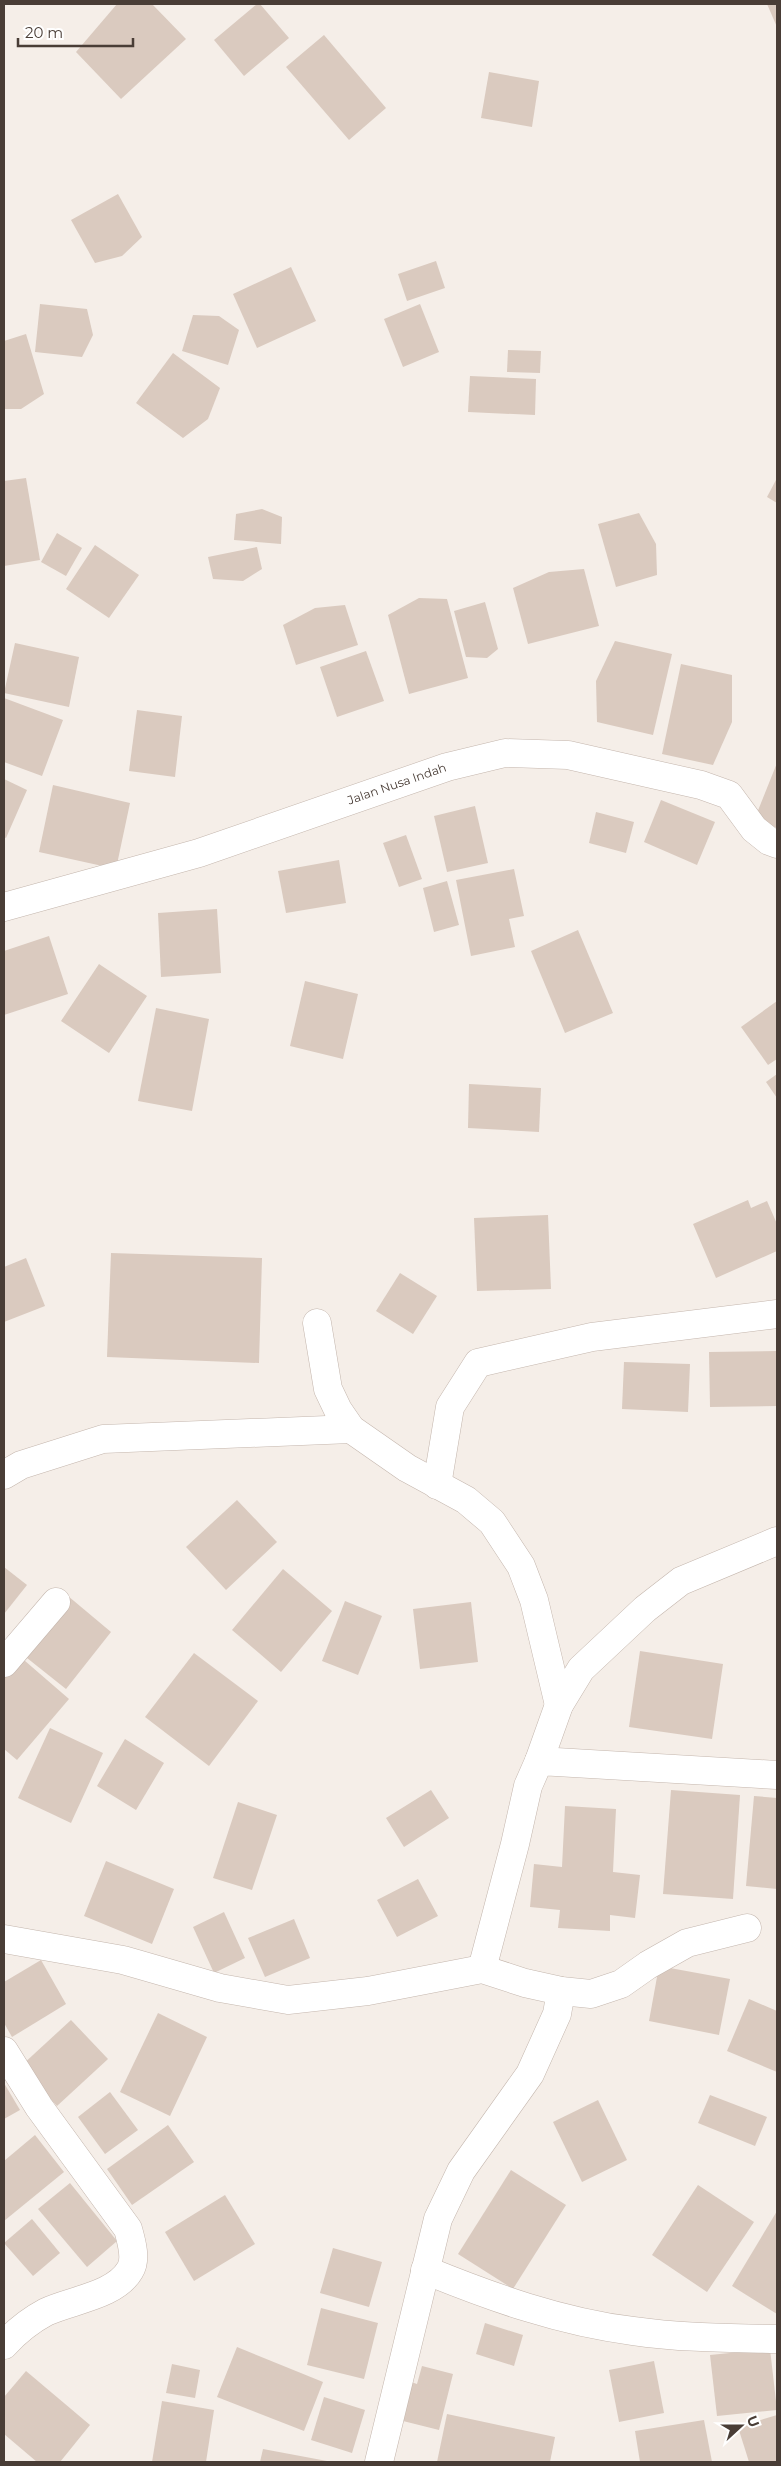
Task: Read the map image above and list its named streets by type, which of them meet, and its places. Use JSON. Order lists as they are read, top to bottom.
{
  "streets": {
    "street": ["Jalan Nusa Indah"]
  },
  "scale_bar": "20 m",
  "north": "right"
}
